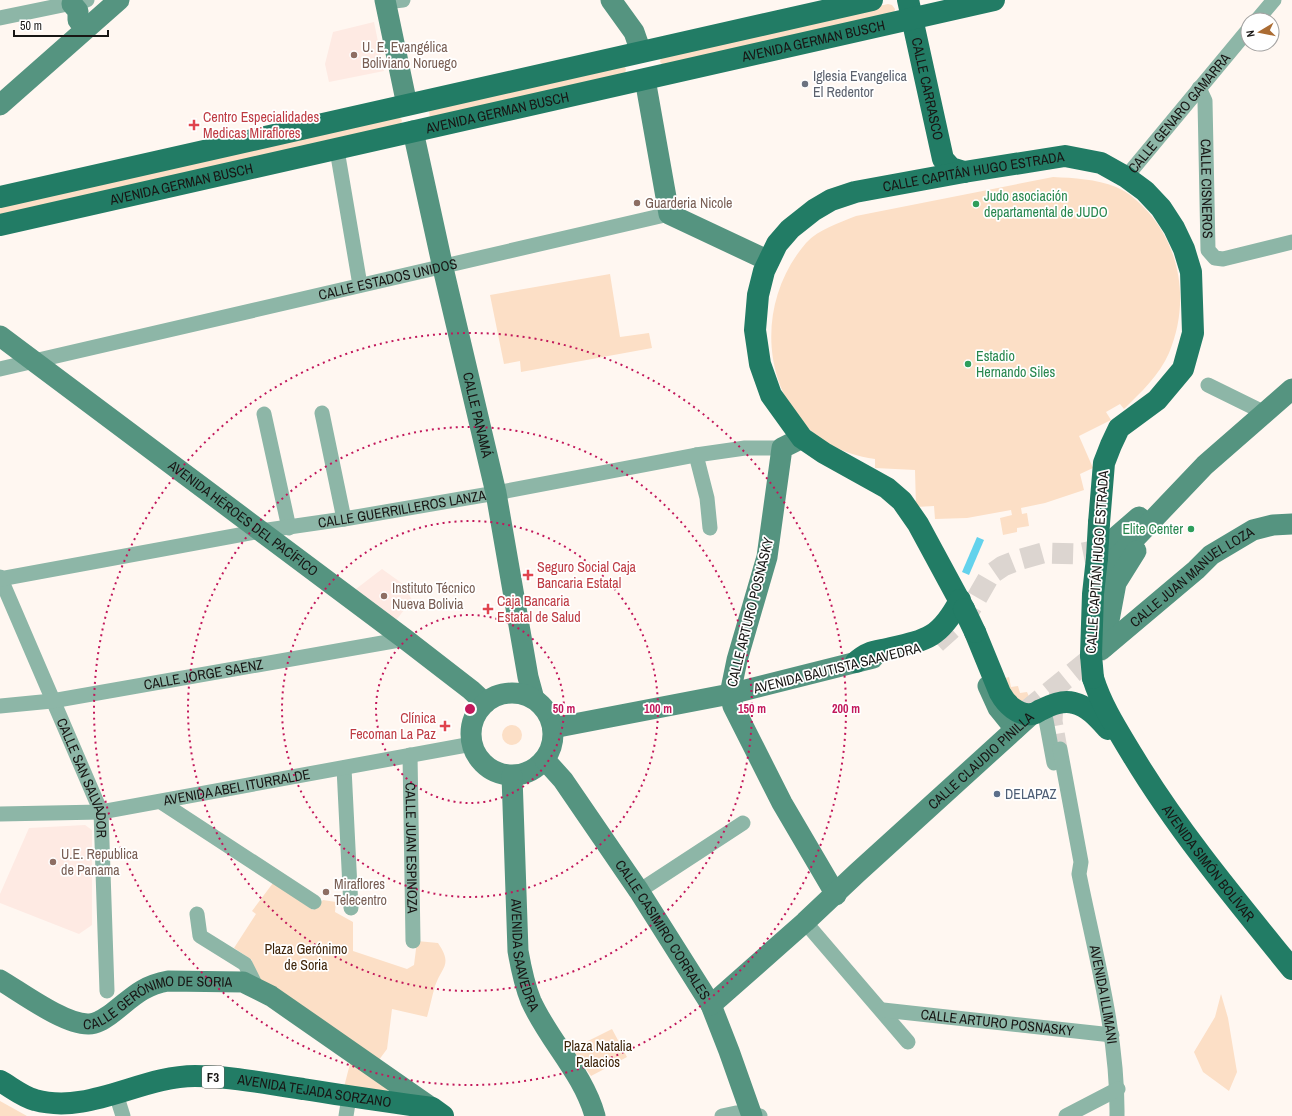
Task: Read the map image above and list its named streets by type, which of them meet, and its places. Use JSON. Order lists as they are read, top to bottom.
{
  "streets": {
    "main road": [
      "AVENIDA GERMAN BUSCH",
      "CALLE CARRASCO",
      "CALLE CAPITÁN HUGO ESTRADA",
      "CALLE PANAMÁ",
      "CALLE GUERRILLEROS LANZA",
      "AVENIDA HÉROES DEL PACÍFICO",
      "CALLE JUAN MANUEL LOZA",
      "CALLE ARTURO POSNASKY",
      "AVENIDA BAUTISTA SAAVEDRA",
      "CALLE CLAUDIO PINILLA",
      "AVENIDA SIMÓN BOLÍVAR",
      "CALLE CASIMIRO CORRALES",
      "AVENIDA SAAVEDRA",
      "CALLE GERÓNIMO DE SORIA",
      "F3",
      "AVENIDA TEJADA SORZANO"
    ],
    "street": [
      "CALLE GENARO GAMARRA",
      "CALLE CISNEROS",
      "CALLE ESTADOS UNIDOS",
      "CALLE JORGE SAENZ",
      "CALLE SAN SALVADOR",
      "AVENIDA ABEL ITURRALDE",
      "CALLE JUAN ESPINOZA",
      "AVENIDA ILLIMANI"
    ]
  },
  "crossings": [
    ["AVENIDA GERMAN BUSCH", "CALLE CARRASCO"],
    ["AVENIDA GERMAN BUSCH", "CALLE PANAMÁ"],
    ["CALLE CARRASCO", "CALLE CAPITÁN HUGO ESTRADA"],
    ["CALLE GENARO GAMARRA", "CALLE CAPITÁN HUGO ESTRADA"],
    ["CALLE GENARO GAMARRA", "CALLE CISNEROS"],
    ["CALLE CAPITÁN HUGO ESTRADA", "CALLE GUERRILLEROS LANZA"],
    ["CALLE CAPITÁN HUGO ESTRADA", "CALLE JUAN MANUEL LOZA"],
    ["CALLE CAPITÁN HUGO ESTRADA", "CALLE CLAUDIO PINILLA"],
    ["CALLE CAPITÁN HUGO ESTRADA", "AVENIDA SIMÓN BOLÍVAR"],
    ["CALLE CAPITÁN HUGO ESTRADA", "AVENIDA ILLIMANI"],
    ["CALLE ESTADOS UNIDOS", "CALLE PANAMÁ"],
    ["CALLE ESTADOS UNIDOS", "AVENIDA HÉROES DEL PACÍFICO"],
    ["CALLE PANAMÁ", "CALLE GUERRILLEROS LANZA"],
    ["CALLE PANAMÁ", "AVENIDA HÉROES DEL PACÍFICO"],
    ["CALLE PANAMÁ", "AVENIDA BAUTISTA SAAVEDRA"],
    ["CALLE PANAMÁ", "AVENIDA ABEL ITURRALDE"],
    ["CALLE PANAMÁ", "CALLE CASIMIRO CORRALES"],
    ["CALLE PANAMÁ", "AVENIDA SAAVEDRA"],
    ["CALLE GUERRILLEROS LANZA", "AVENIDA HÉROES DEL PACÍFICO"],
    ["CALLE GUERRILLEROS LANZA", "CALLE ARTURO POSNASKY"],
    ["CALLE GUERRILLEROS LANZA", "CALLE SAN SALVADOR"],
    ["AVENIDA HÉROES DEL PACÍFICO", "AVENIDA BAUTISTA SAAVEDRA"],
    ["AVENIDA HÉROES DEL PACÍFICO", "CALLE JORGE SAENZ"],
    ["AVENIDA HÉROES DEL PACÍFICO", "AVENIDA ABEL ITURRALDE"],
    ["AVENIDA HÉROES DEL PACÍFICO", "CALLE CASIMIRO CORRALES"],
    ["AVENIDA HÉROES DEL PACÍFICO", "AVENIDA SAAVEDRA"],
    ["CALLE ARTURO POSNASKY", "AVENIDA BAUTISTA SAAVEDRA"],
    ["CALLE ARTURO POSNASKY", "CALLE CLAUDIO PINILLA"],
    ["CALLE ARTURO POSNASKY", "AVENIDA ILLIMANI"],
    ["AVENIDA BAUTISTA SAAVEDRA", "AVENIDA ABEL ITURRALDE"],
    ["AVENIDA BAUTISTA SAAVEDRA", "CALLE CASIMIRO CORRALES"],
    ["AVENIDA BAUTISTA SAAVEDRA", "AVENIDA SAAVEDRA"],
    ["CALLE JORGE SAENZ", "CALLE SAN SALVADOR"],
    ["CALLE CLAUDIO PINILLA", "AVENIDA SIMÓN BOLÍVAR"],
    ["CALLE CLAUDIO PINILLA", "CALLE CASIMIRO CORRALES"],
    ["CALLE CLAUDIO PINILLA", "AVENIDA ILLIMANI"],
    ["CALLE SAN SALVADOR", "AVENIDA ABEL ITURRALDE"],
    ["AVENIDA ABEL ITURRALDE", "CALLE JUAN ESPINOZA"],
    ["AVENIDA ABEL ITURRALDE", "CALLE CASIMIRO CORRALES"],
    ["AVENIDA ABEL ITURRALDE", "AVENIDA SAAVEDRA"],
    ["CALLE CASIMIRO CORRALES", "AVENIDA SAAVEDRA"],
    ["CALLE GERÓNIMO DE SORIA", "AVENIDA TEJADA SORZANO"]
  ],
  "parks": ["Plaza Gerónimo de Soria", "Plaza Natalia Palacios"],
  "places": {
    "other": [
      "U. E. Evangélica Boliviano Noruego",
      "Iglesia Evangelica El Redentor",
      "Guarderia Nicole",
      "Judo asociación departamental de JUDO",
      "Estadio Hernando Siles",
      "Elite Center",
      "Instituto Técnico Nueva Bolivia",
      "DELAPAZ",
      "U.E. Republica de Panama",
      "Miraflores Telecentro"
    ],
    "health": [
      "Centro Especialidades Medicas Miraflores",
      "Seguro Social Caja Bancaria Estatal",
      "Caja Bancaria Estatal de Salud",
      "Clínica Fecoman La Paz"
    ]
  },
  "scale_bar": "50 m",
  "north": "left",
  "rings": [
    "50 m",
    "100 m",
    "150 m",
    "200 m"
  ]
}
